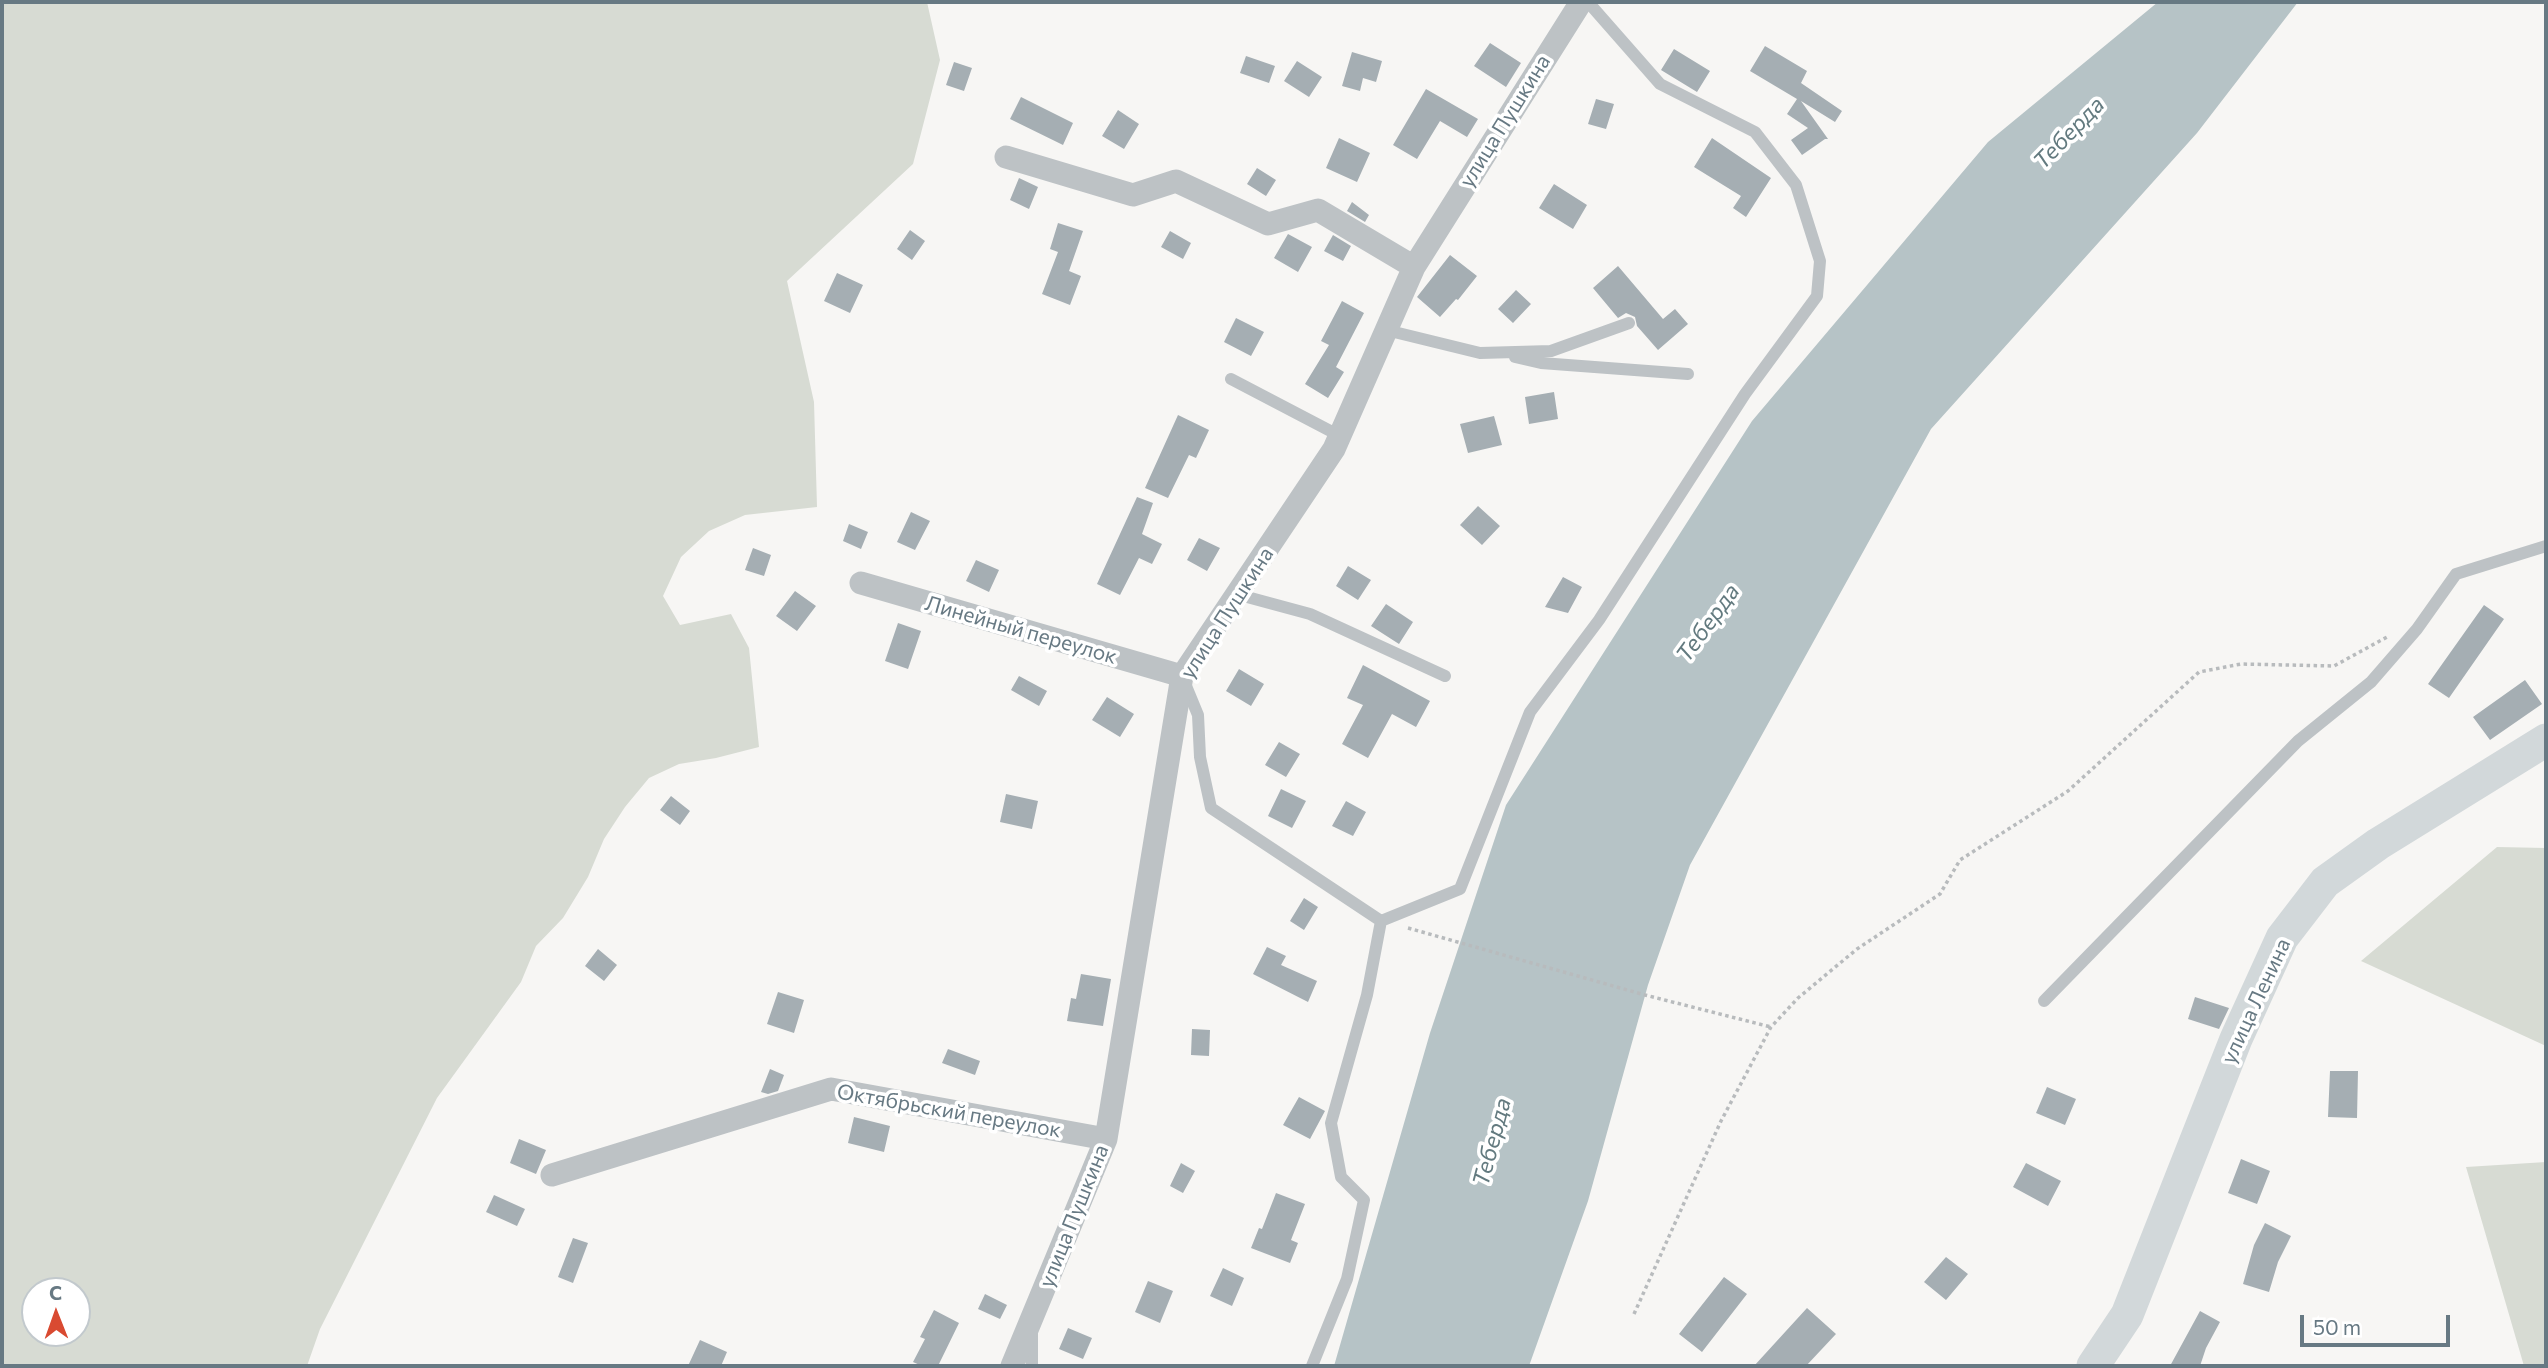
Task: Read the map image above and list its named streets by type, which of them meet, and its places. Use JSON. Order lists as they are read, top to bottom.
{
  "streets": {
    "main road": ["улица Ленина"],
    "street": ["улица Пушкина", "Линейный переулок", "Октябрьский переулок"]
  },
  "crossings": [
    ["улица Пушкина", "Линейный переулок"],
    ["улица Пушкина", "Октябрьский переулок"]
  ],
  "water": ["Теберда"],
  "scale_bar": "50 m",
  "north": "top"
}
